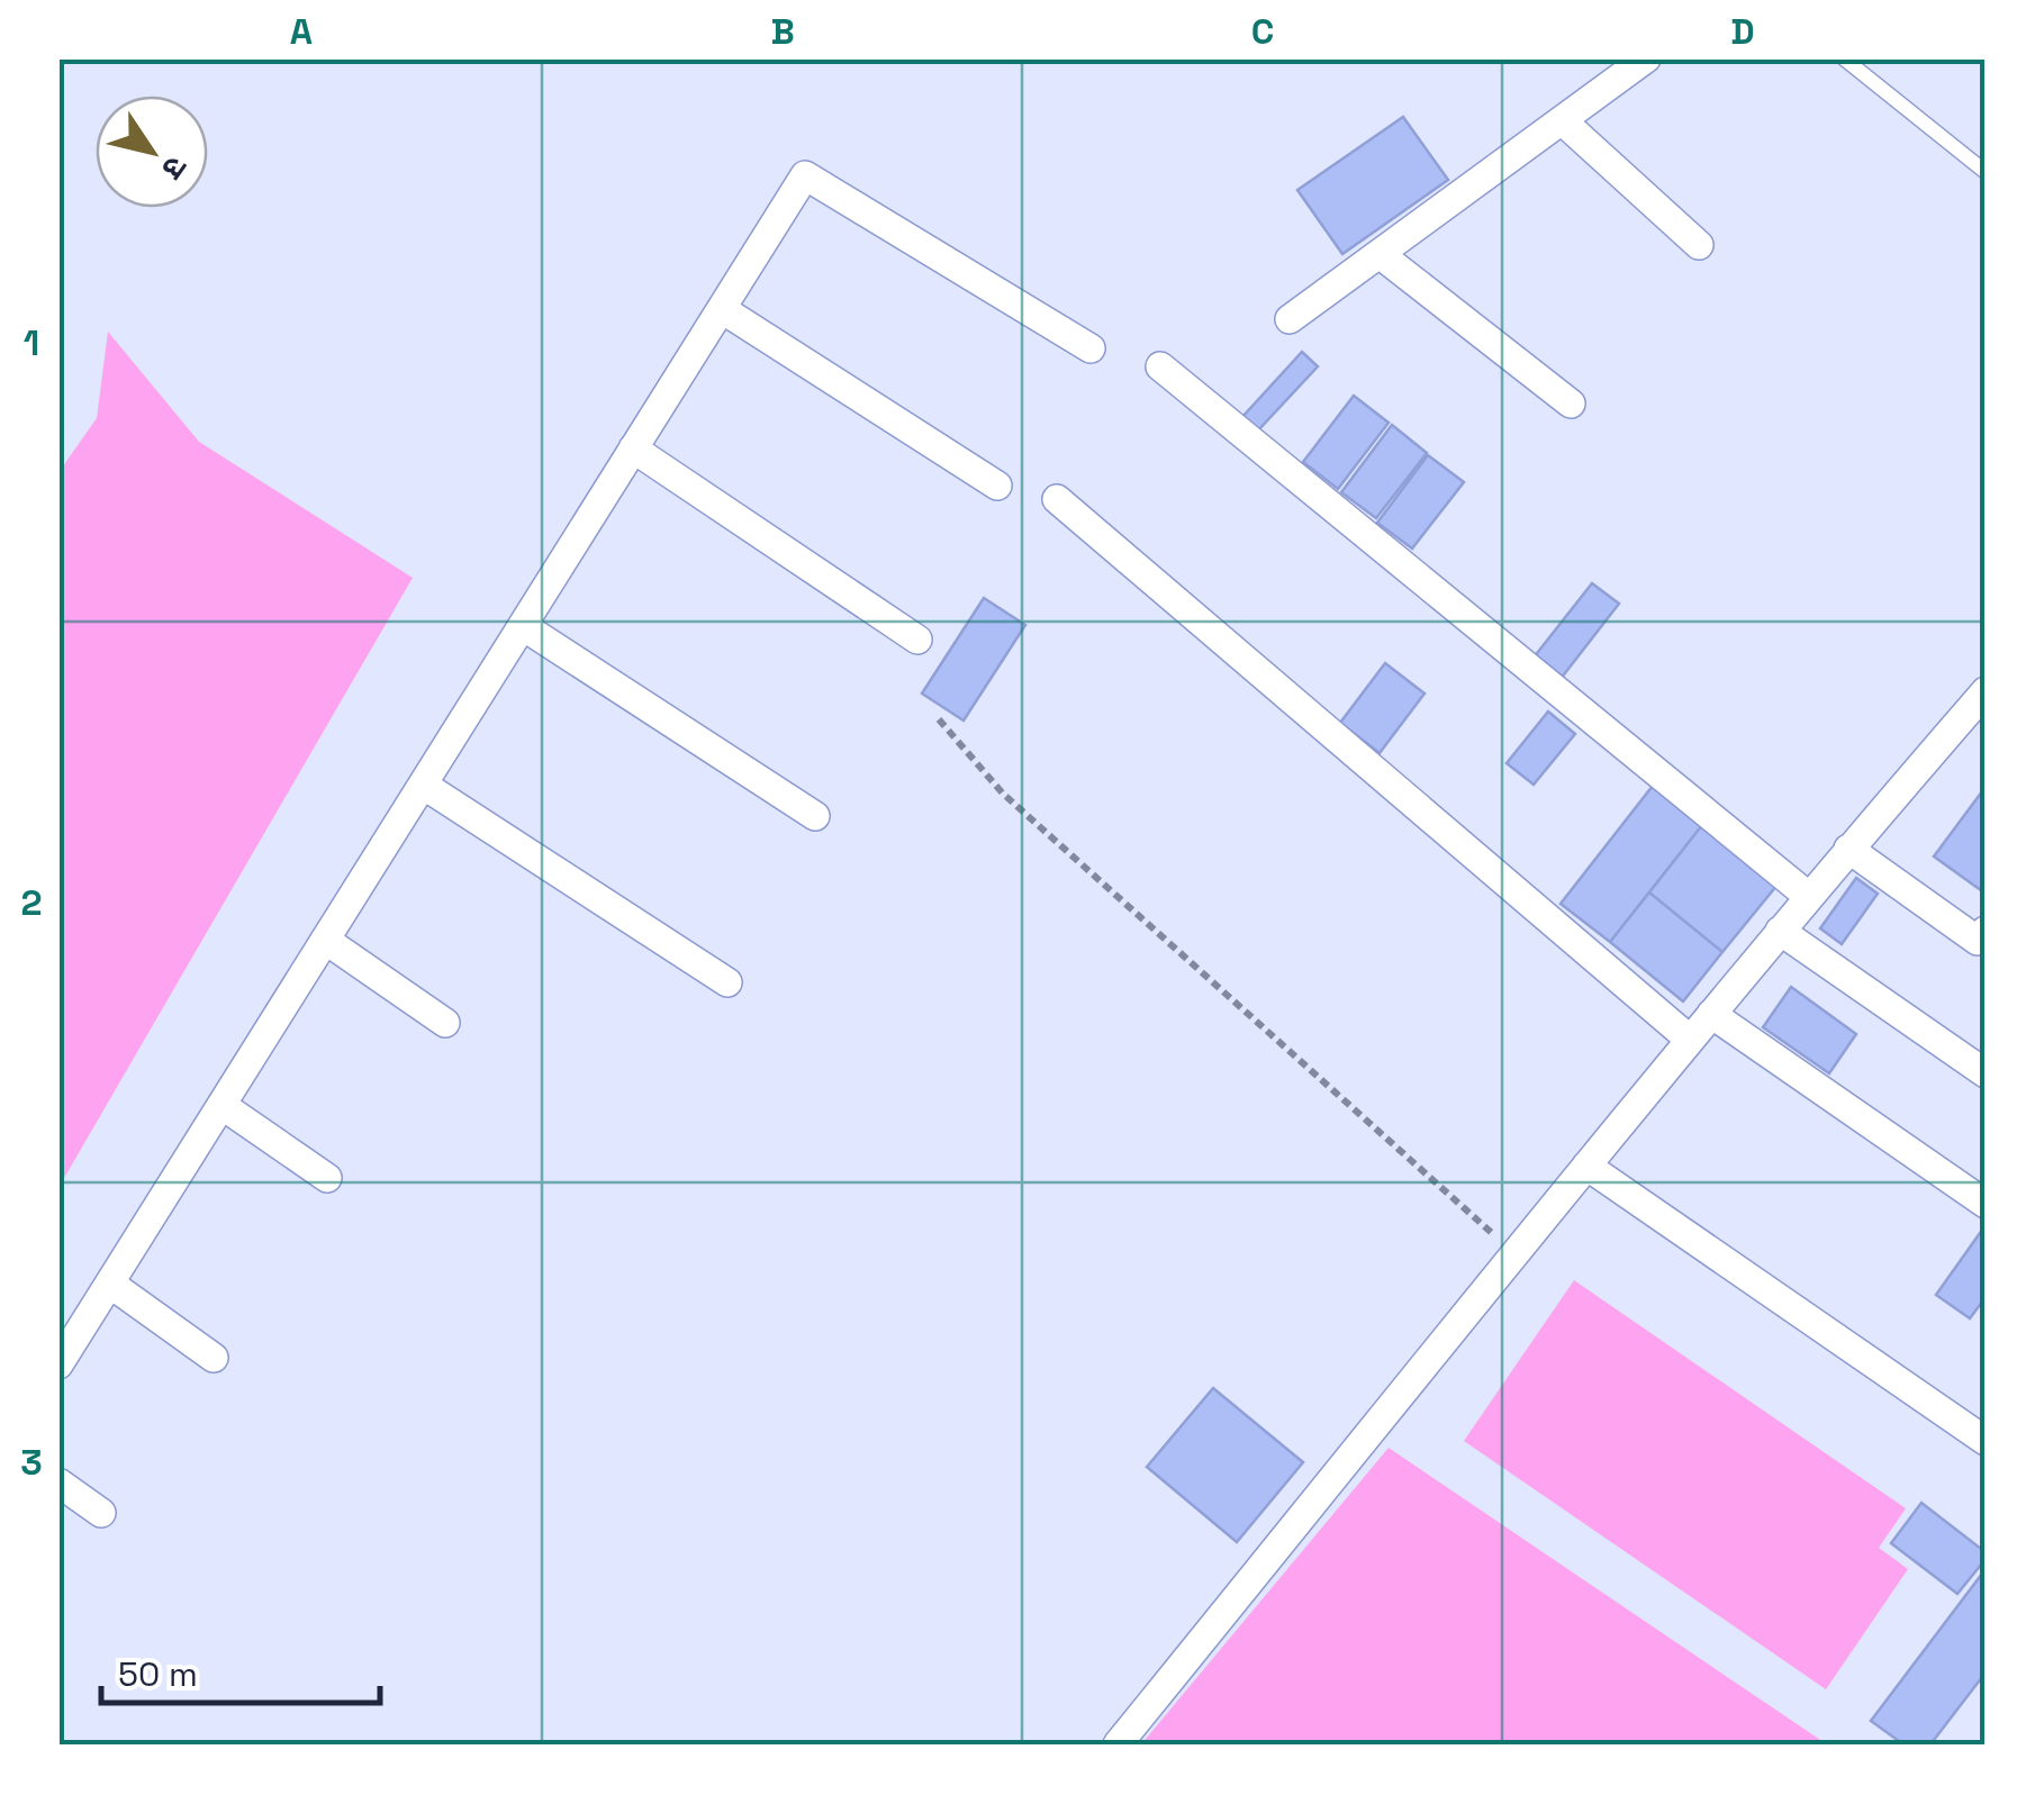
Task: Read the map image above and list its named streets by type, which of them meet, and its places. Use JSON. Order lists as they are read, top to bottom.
{
  "scale_bar": "50 m",
  "north": "bottom right",
  "grid": {
    "columns": [
      "A",
      "B",
      "C",
      "D"
    ],
    "rows": ["1", "2", "3"]
  }
}
